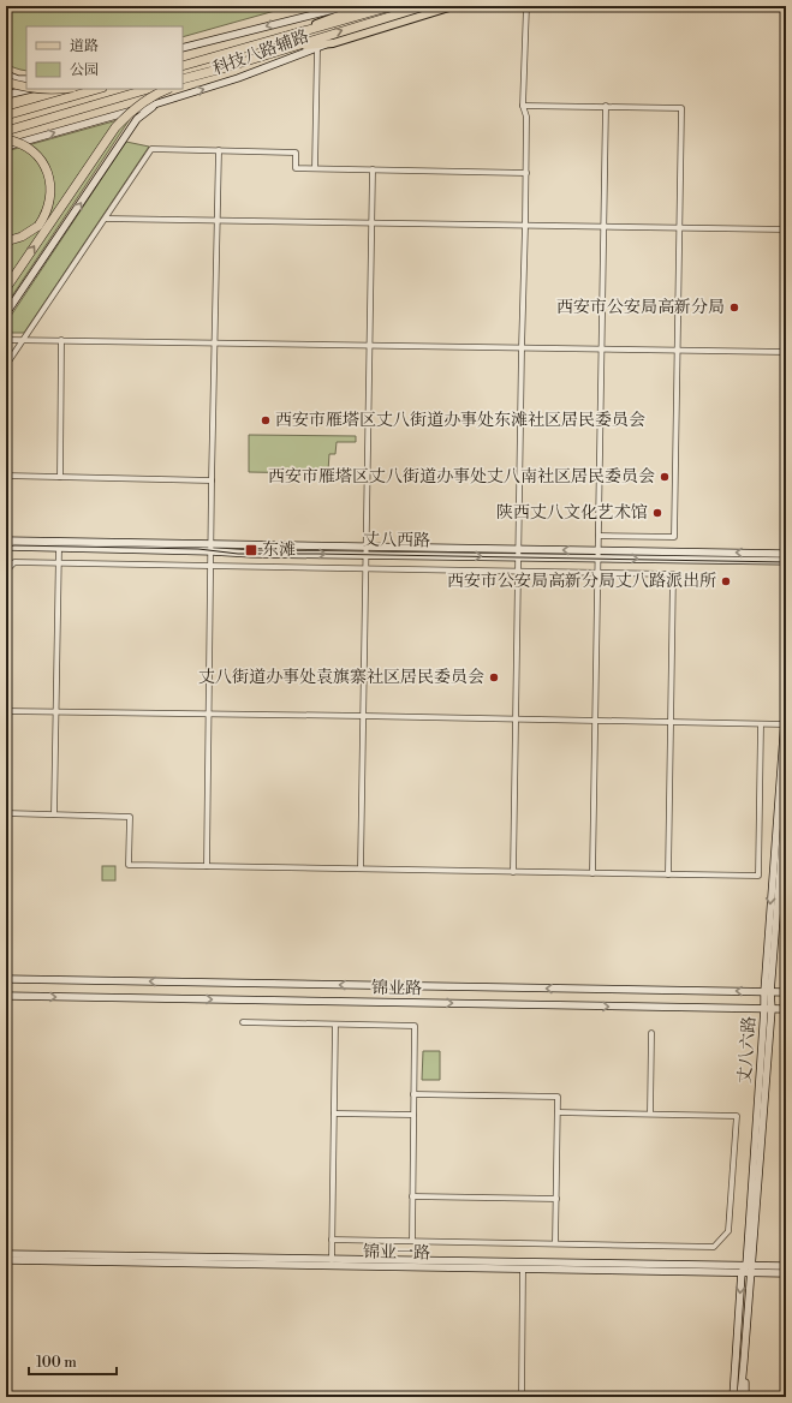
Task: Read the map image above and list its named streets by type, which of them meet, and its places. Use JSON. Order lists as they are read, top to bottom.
{
  "streets": {
    "main road": [
      "科技八路辅路",
      "丈八西路",
      "锦业路",
      "丈八六路",
      "锦业一路"
    ]
  },
  "crossings": [
    ["锦业路", "丈八六路"],
    ["丈八六路", "锦业一路"]
  ],
  "places": {
    "other": [
      "西安市公安局高新分局",
      "西安市雁塔区丈八街道办事处东滩社区居民委员会",
      "西安市雁塔区丈八街道办事处丈八南社区居民委员会",
      "陕西丈八文化艺术馆",
      "西安市公安局高新分局丈八路派出所",
      "丈八街道办事处袁旗寨社区居民委员会"
    ],
    "transit": ["东滩"]
  },
  "legend": ["道路", "公园"],
  "scale_bar": "100 m"
}
